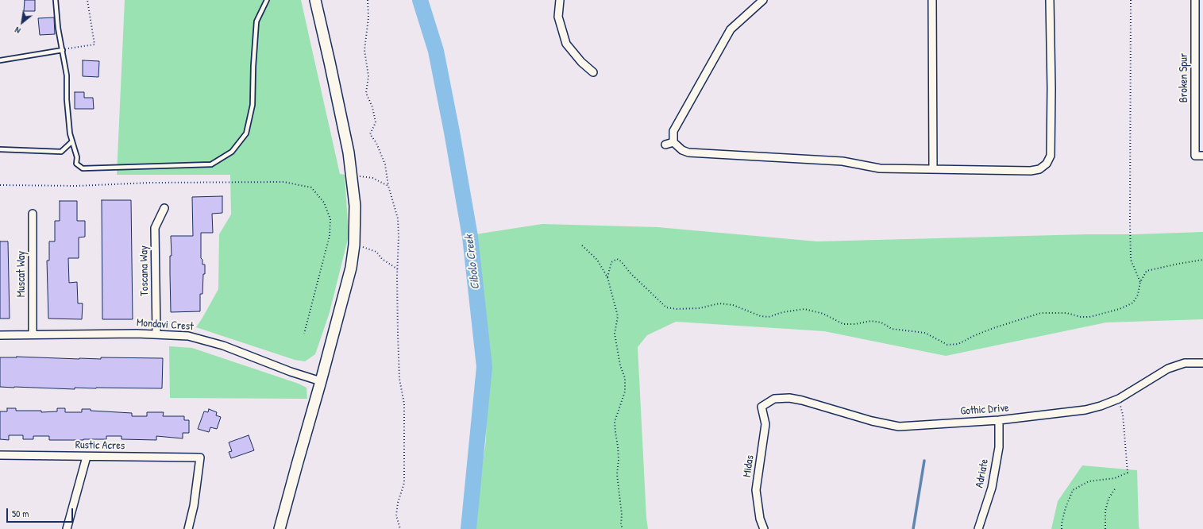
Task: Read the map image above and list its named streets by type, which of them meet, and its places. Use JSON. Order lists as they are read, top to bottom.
{
  "streets": {
    "street": [
      "Broken Spur",
      "Toscana Way",
      "Muscat Way",
      "Mondavi Crest",
      "Gothic Drive",
      "Rustic Acres",
      "Midas",
      "Adriate"
    ]
  },
  "crossings": [
    ["Toscana Way", "Mondavi Crest"],
    ["Muscat Way", "Mondavi Crest"],
    ["Gothic Drive", "Midas"],
    ["Gothic Drive", "Adriate"]
  ],
  "water": ["Cibolo Creek"],
  "scale_bar": "50 m",
  "north": "bottom left"
}
